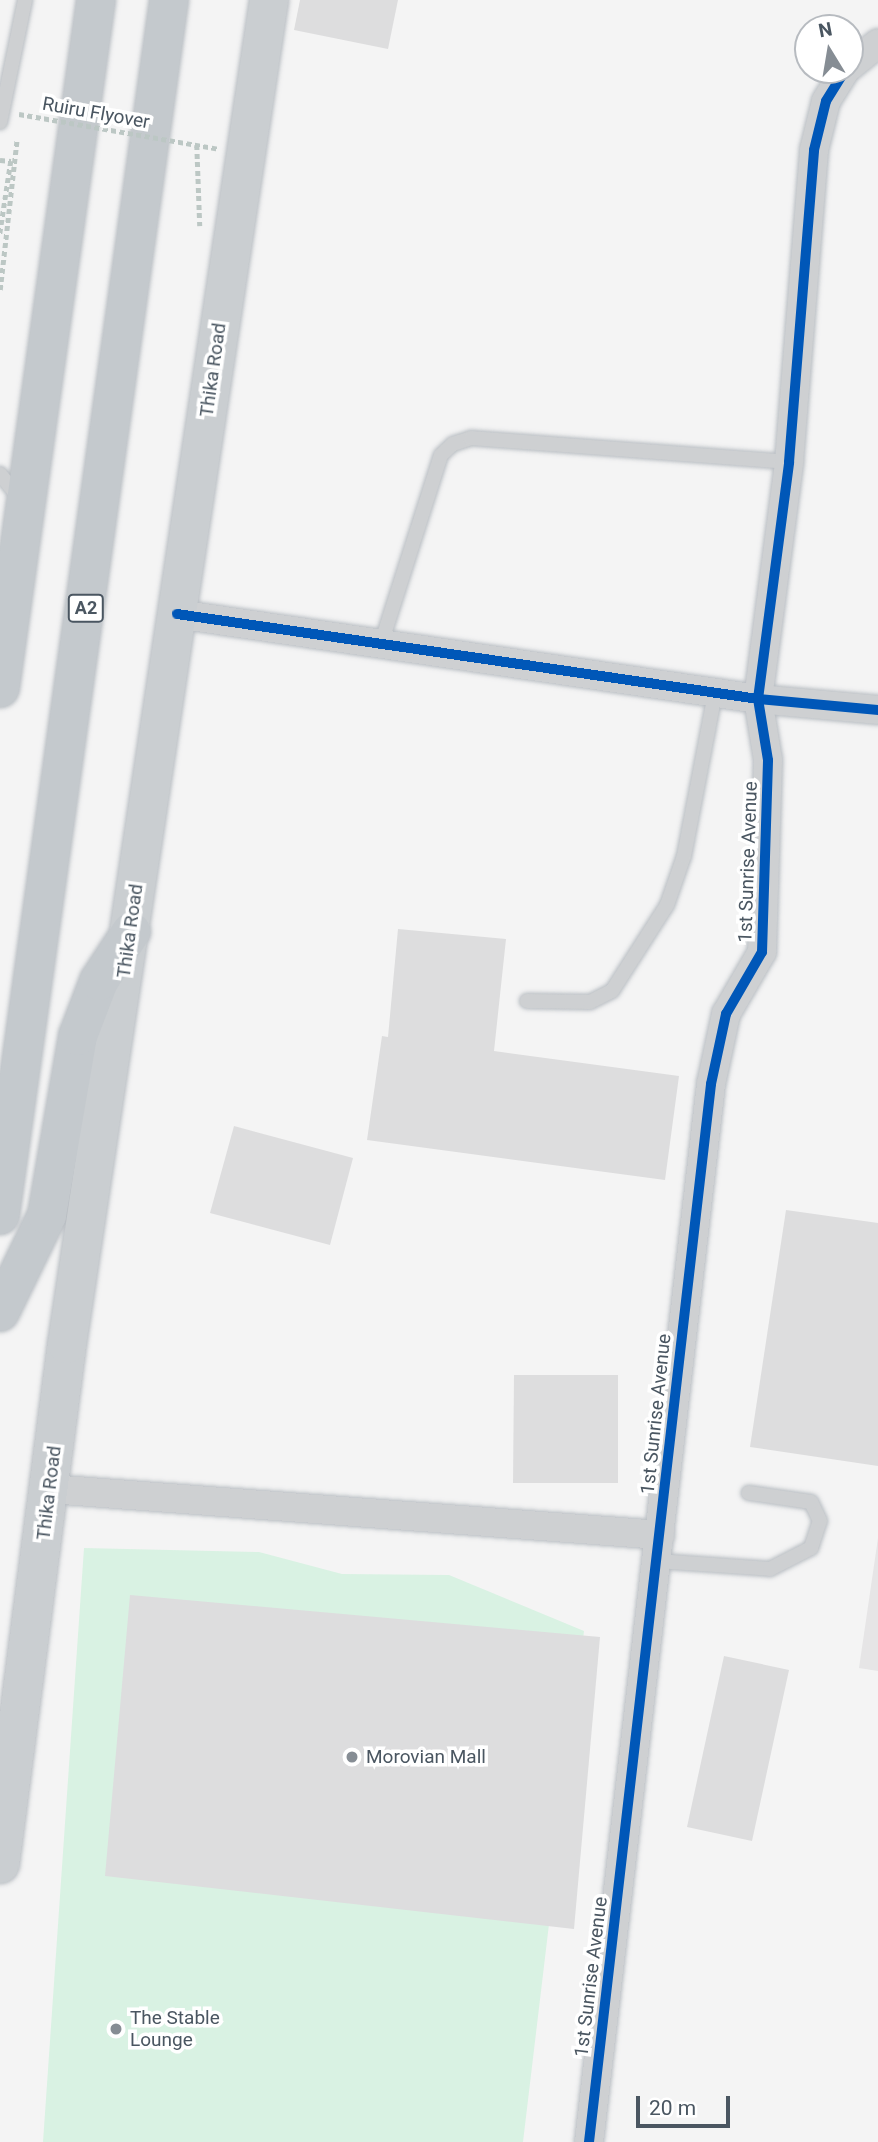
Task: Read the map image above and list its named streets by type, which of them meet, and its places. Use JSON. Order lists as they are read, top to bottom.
{
  "streets": {
    "highway": ["A2"],
    "main road": ["Thika Road"],
    "street": ["1st Sunrise Avenue"],
    "path": ["Ruiru Flyover"]
  },
  "places": ["Morovian Mall", "The Stable Lounge"],
  "scale_bar": "20 m",
  "north": "top"
}
